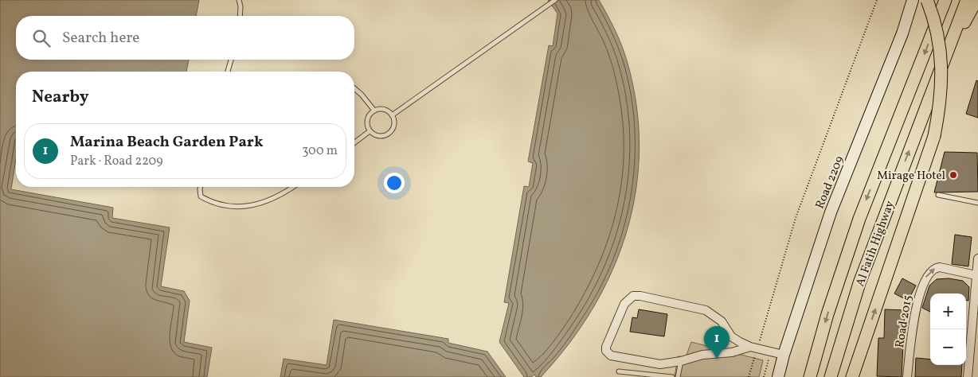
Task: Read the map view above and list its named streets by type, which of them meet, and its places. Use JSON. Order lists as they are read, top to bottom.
{
  "streets": {
    "main road": ["Al Fatih Highway"],
    "street": ["Road 2209", "Road 2015"]
  },
  "places": ["Mirage Hotel"],
  "page": {
    "search": "Search here",
    "heading": "Nearby",
    "list": [
      {
        "mark": "1",
        "name": "Marina Beach Garden Park",
        "note": "Park · Road 2209",
        "value": "300 m"
      }
    ],
    "map_buttons": ["+", "−"],
    "pins": "1"
  }
}
